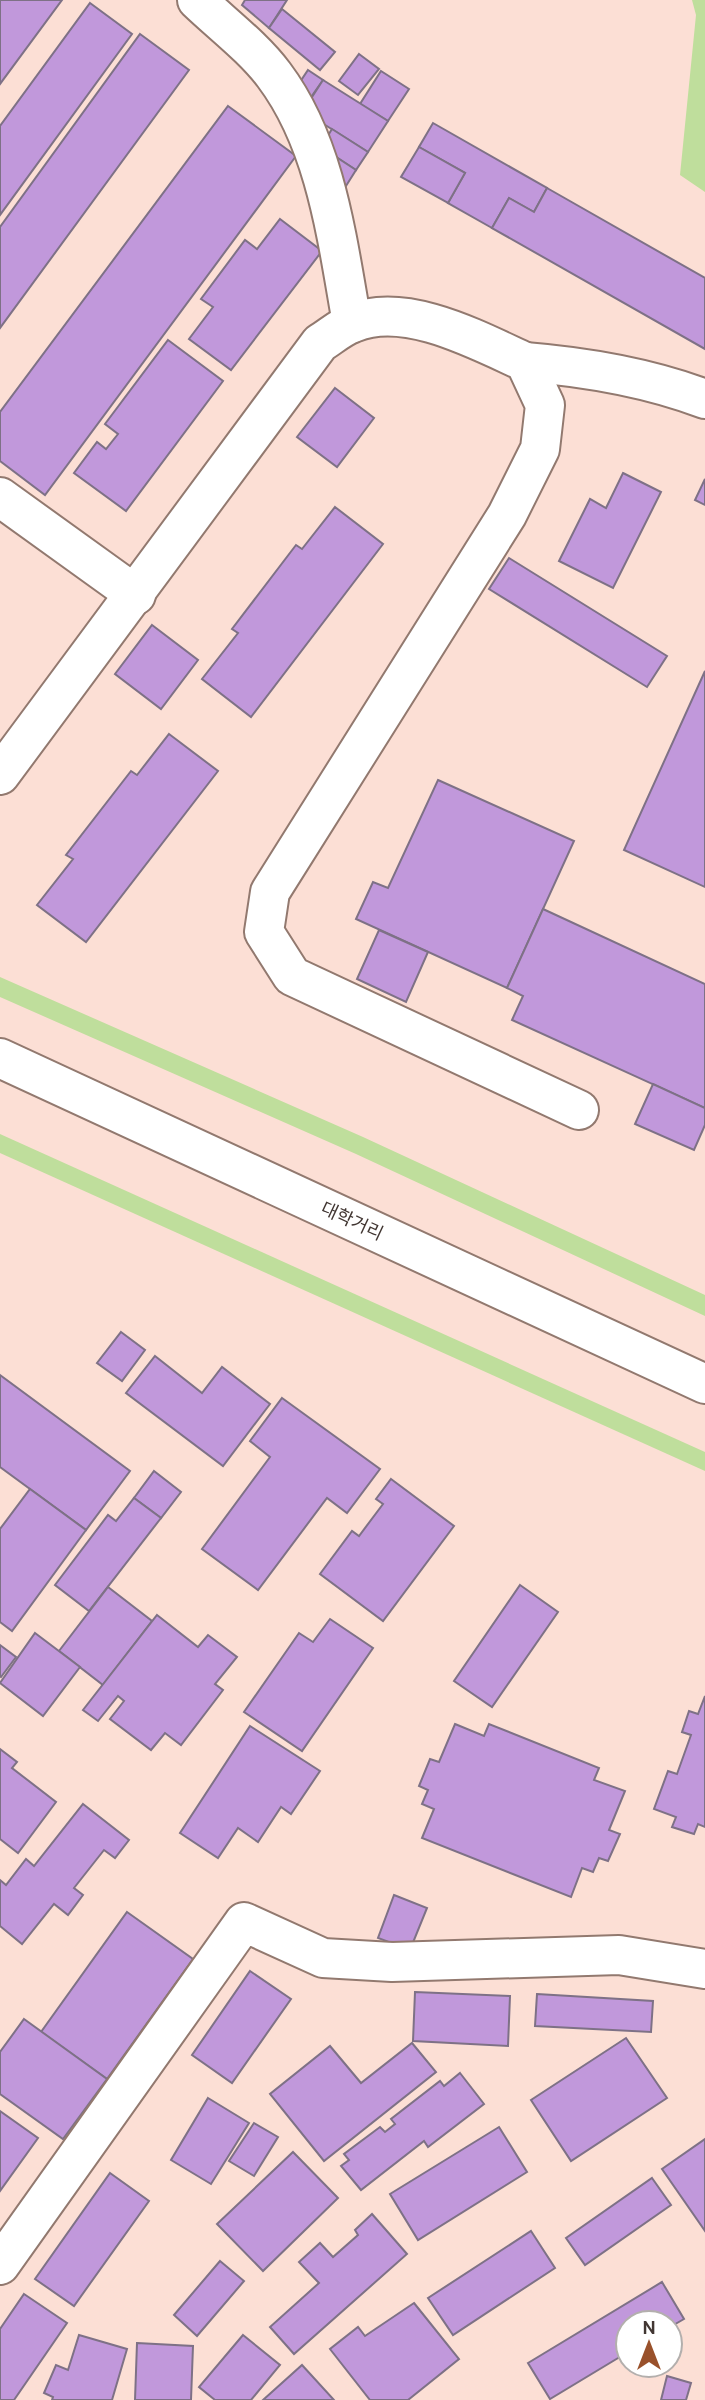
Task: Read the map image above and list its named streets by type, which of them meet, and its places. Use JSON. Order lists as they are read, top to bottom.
{
  "streets": {
    "street": ["대학거리"]
  },
  "north": "top"
}
